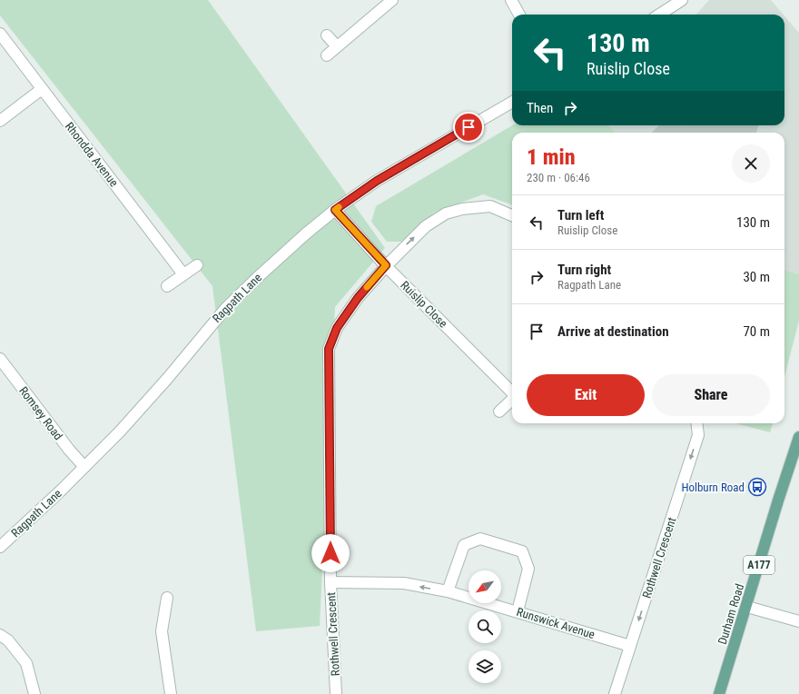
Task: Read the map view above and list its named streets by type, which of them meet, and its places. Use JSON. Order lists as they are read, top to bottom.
{
  "streets": {
    "main road": ["A177", "Durham Road"],
    "street": [
      "Rhondda Avenue",
      "Ragpath Lane",
      "Ruislip Close",
      "Romsey Road",
      "Rothwell Crescent",
      "Runswick Avenue"
    ]
  },
  "crossings": [
    ["Ragpath Lane", "Ruislip Close"],
    ["Ragpath Lane", "Romsey Road"],
    ["Ruislip Close", "Rothwell Crescent"],
    ["Rothwell Crescent", "Runswick Avenue"]
  ],
  "one_way": ["Runswick Avenue"],
  "places": {
    "bus stop": ["Holburn Road"]
  },
  "north": "bottom left",
  "page": {
    "turn": ["130 m", "Ruislip Close"],
    "then": "Then",
    "heading": ["1 min", "230 m · 06:46"],
    "list": [
      {
        "name": "Turn left",
        "note": "Ruislip Close",
        "value": "130 m"
      },
      {
        "name": "Turn right",
        "note": "Ragpath Lane",
        "value": "30 m"
      },
      {
        "name": "Arrive at destination",
        "value": "70 m"
      }
    ],
    "buttons": ["Exit", "Share"]
  }
}
